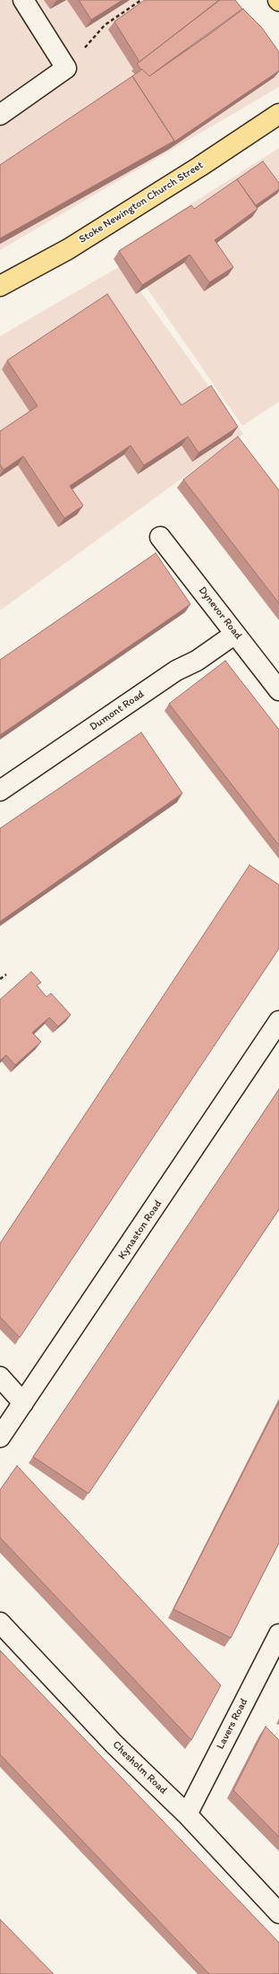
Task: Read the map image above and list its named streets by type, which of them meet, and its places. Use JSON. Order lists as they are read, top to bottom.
{
  "streets": {
    "main road": ["Stoke Newington Church Street"],
    "street": [
      "Dynevor Road",
      "Dumont Road",
      "Kynaston Road",
      "Lavers Road",
      "Chesholm Road"
    ]
  },
  "crossings": [
    ["Dynevor Road", "Dumont Road"],
    ["Lavers Road", "Chesholm Road"]
  ]
}
